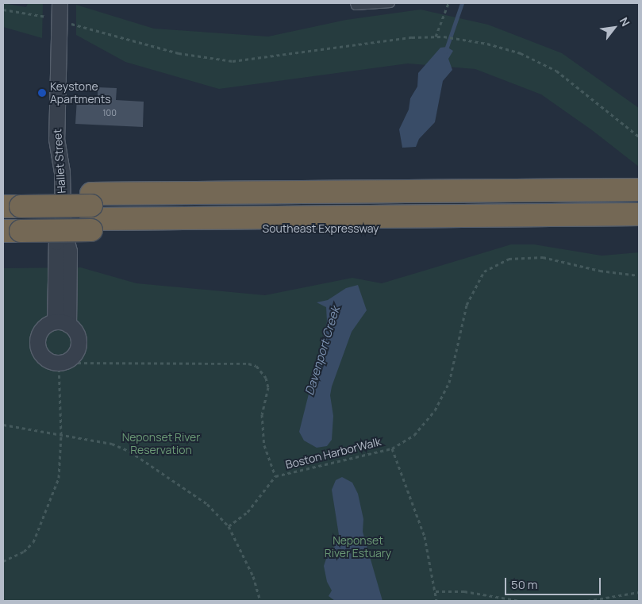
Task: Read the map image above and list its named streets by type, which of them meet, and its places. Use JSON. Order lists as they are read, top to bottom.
{
  "streets": {
    "highway": ["Southeast Expressway"],
    "street": ["Hallet Street"],
    "path": ["Boston HarborWalk"]
  },
  "water": ["Davenport Creek"],
  "parks": ["Neponset River Reservation", "Neponset River Estuary"],
  "places": ["Keystone Apartments"],
  "house_numbers": ["100"],
  "scale_bar": "50 m",
  "north": "top right"
}
